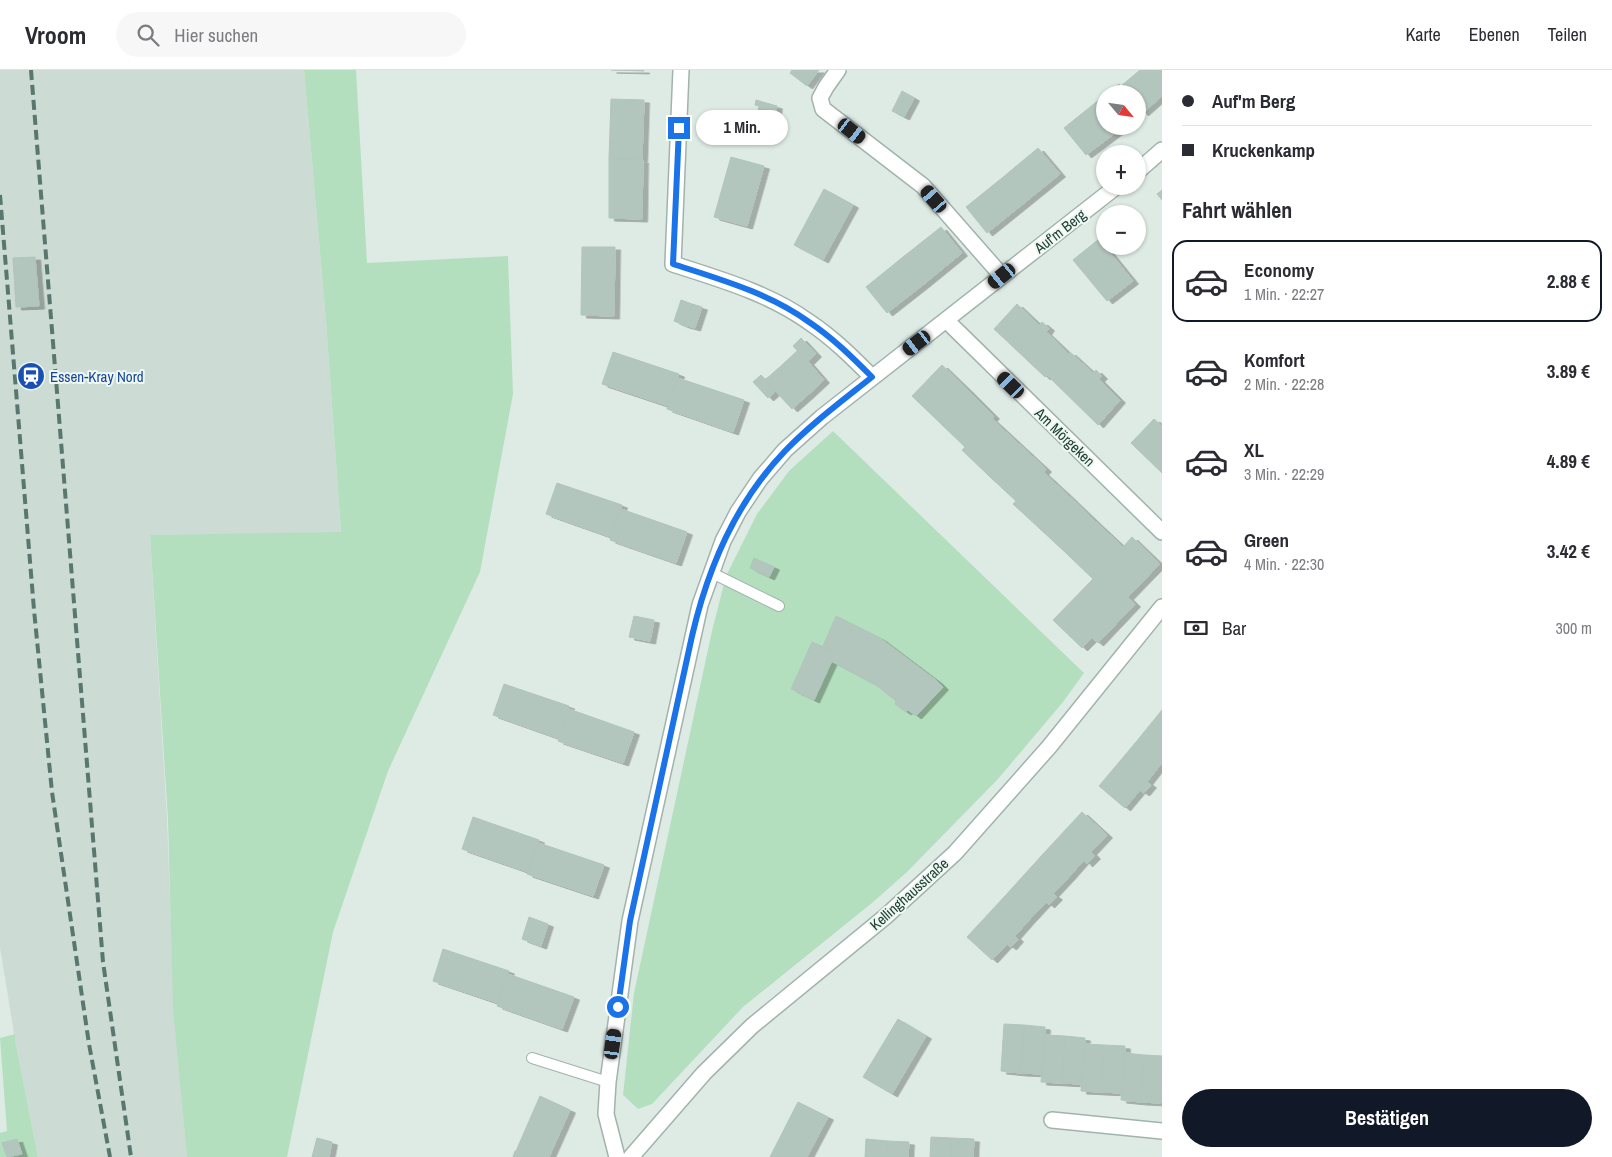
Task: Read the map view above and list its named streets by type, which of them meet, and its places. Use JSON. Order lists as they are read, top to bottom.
{
  "streets": {
    "street": ["Auf'm Berg", "Am Mörgeken", "Kellinghausstraße"]
  },
  "crossings": [
    ["Auf'm Berg", "Am Mörgeken"]
  ],
  "places": {
    "station": ["Essen-Kray Nord"]
  },
  "north": "bottom right",
  "page": {
    "header": "Vroom",
    "search": "Hier suchen",
    "nav": ["Karte", "Ebenen", "Teilen"],
    "banner": ["Auf'm Berg", "Kruckenkamp"],
    "map_buttons": ["+", "−"],
    "bubble": "1 Min.",
    "heading": "Fahrt wählen",
    "list": [
      {
        "name": "Economy",
        "note": "1 Min. · 22:27",
        "value": "2.88 €"
      },
      {
        "name": "Komfort",
        "note": "2 Min. · 22:28",
        "value": "3.89 €"
      },
      {
        "name": "XL",
        "note": "3 Min. · 22:29",
        "value": "4.89 €"
      },
      {
        "name": "Green",
        "note": "4 Min. · 22:30",
        "value": "3.42 €"
      }
    ],
    "pay": ["Bar", "300 m"],
    "buttons": "Bestätigen"
  }
}
